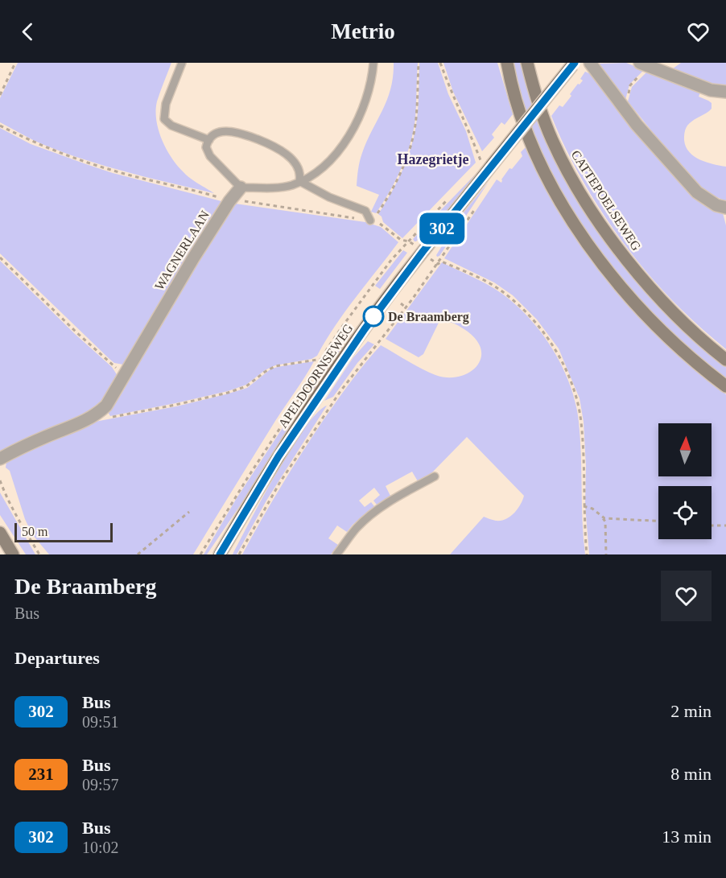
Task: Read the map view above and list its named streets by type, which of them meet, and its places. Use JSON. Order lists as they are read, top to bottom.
{
  "streets": {
    "main road": ["APELDOORNSEWEG"],
    "street": ["CATTEPOELSEWEG", "WAGNERLAAN"]
  },
  "districts": ["Hazegrietje"],
  "places": ["De Braamberg"],
  "lines": ["bus line 302"],
  "scale_bar": "50 m",
  "north": "top",
  "page": {
    "header": "Metrio",
    "on_map": "302",
    "scale": "50 m",
    "heading": [
      ["De Braamberg", "Bus"],
      "Departures"
    ],
    "list": [
      {
        "mark": "302",
        "name": "Bus",
        "note": "09:51",
        "value": "2 min"
      },
      {
        "mark": "231",
        "name": "Bus",
        "note": "09:57",
        "value": "8 min"
      },
      {
        "mark": "302",
        "name": "Bus",
        "note": "10:02",
        "value": "13 min"
      }
    ]
  }
}
